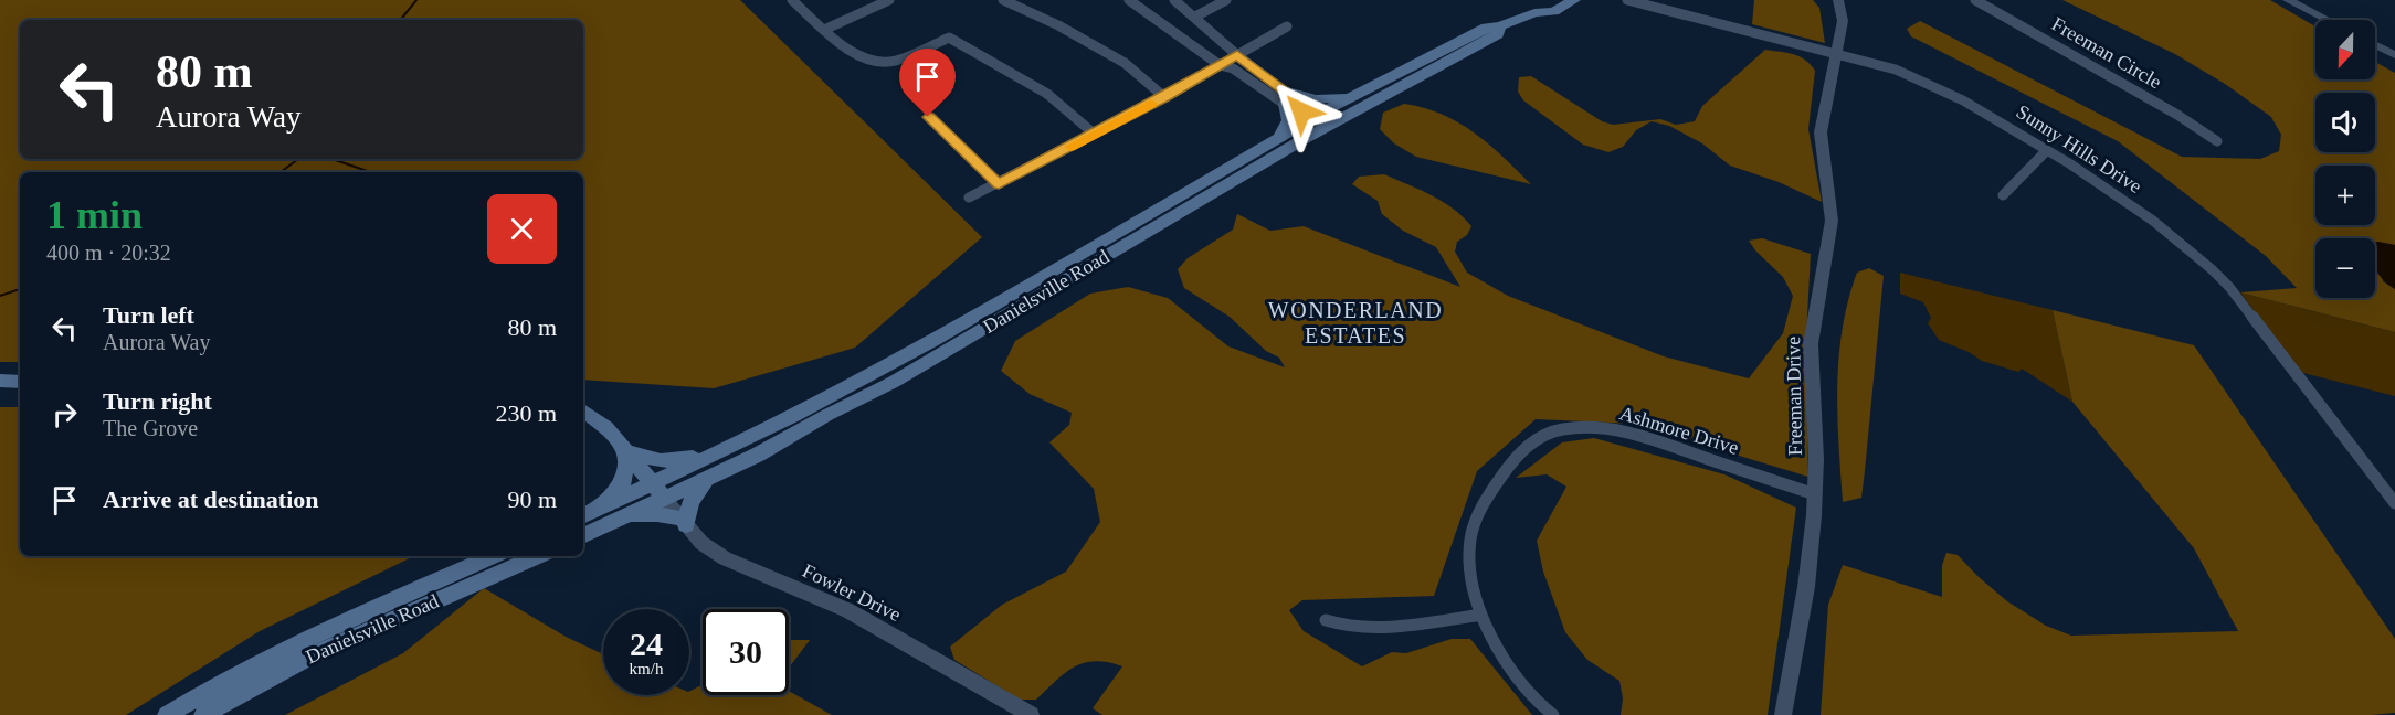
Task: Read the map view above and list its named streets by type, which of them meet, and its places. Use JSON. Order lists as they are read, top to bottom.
{
  "streets": {
    "main road": ["Danielsville Road"],
    "street": [
      "Freeman Circle",
      "Sunny Hills Drive",
      "Freeman Drive",
      "Ashmore Drive",
      "Fowler Drive"
    ]
  },
  "crossings": [
    ["Sunny Hills Drive", "Freeman Drive"],
    ["Danielsville Road", "Fowler Drive"],
    ["Freeman Drive", "Ashmore Drive"]
  ],
  "districts": ["WONDERLAND ESTATES"],
  "north": "bottom",
  "page": {
    "map_buttons": ["+", "−"],
    "turn": ["80 m", "Aurora Way"],
    "heading": ["1 min", "400 m · 20:32"],
    "list": [
      {
        "name": "Turn left",
        "note": "Aurora Way",
        "value": "80 m"
      },
      {
        "name": "Turn right",
        "note": "The Grove",
        "value": "230 m"
      },
      {
        "name": "Arrive at destination",
        "value": "90 m"
      }
    ],
    "speed": "24 km/h",
    "limit": "30"
  }
}
